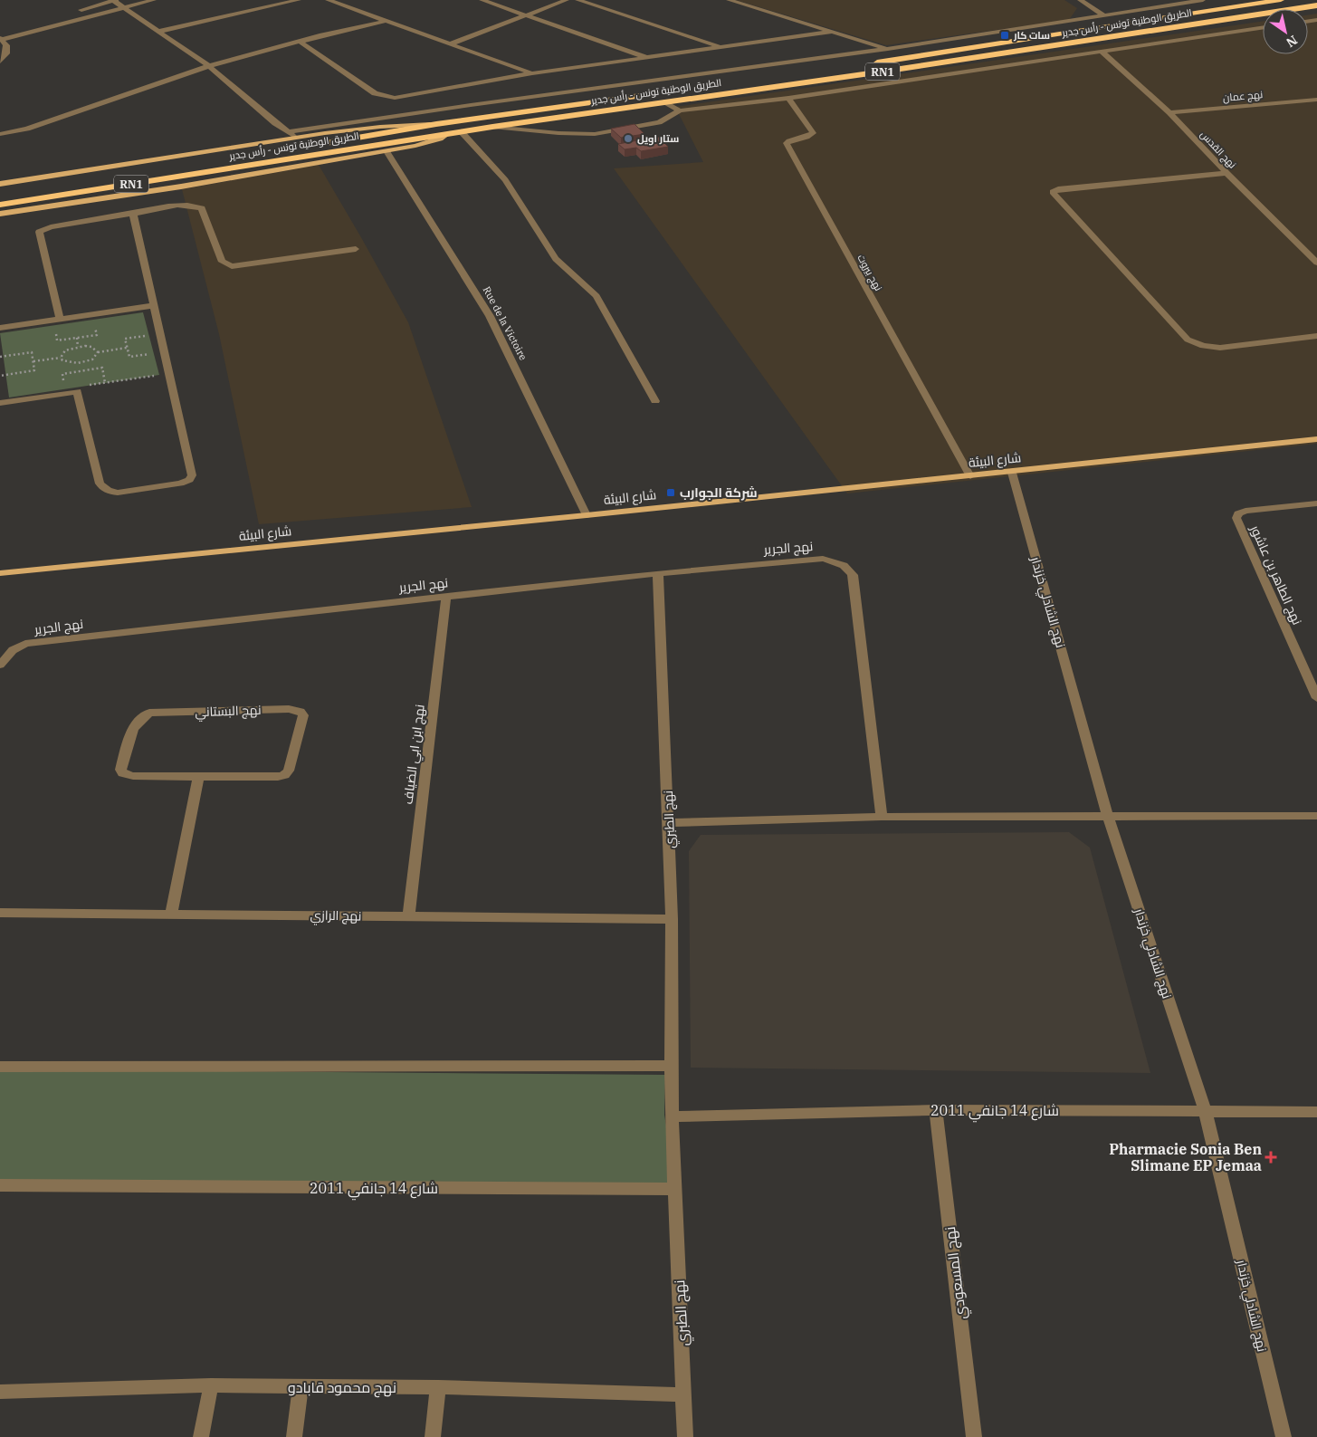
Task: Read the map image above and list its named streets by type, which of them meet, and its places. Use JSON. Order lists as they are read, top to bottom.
{
  "streets": {
    "highway": ["الطريق الوطنية تونس - رأس جدير", "RN1"],
    "main road": ["شارع البيئة"],
    "street": [
      "نهج عمان",
      "نهج القدس",
      "نهج بيروت",
      "Rue de la Victoire",
      "نهج الجرير",
      "نهج الطاهر بن عاشور",
      "نهج الشادلي خزندار",
      "نهج البستاني",
      "نهج ابن ابي الضياف",
      "نهج الطبري",
      "نهج الرازي",
      "شارع 14 جانفي 2011",
      "نهج المسعودي",
      "نهج محمود قابادو"
    ]
  },
  "crossings": [
    ["نهج عمان", "نهج القدس"],
    ["نهج بيروت", "شارع البيئة"],
    ["Rue de la Victoire", "شارع البيئة"],
    ["شارع البيئة", "نهج الشادلي خزندار"],
    ["نهج الجرير", "نهج ابن ابي الضياف"],
    ["نهج الجرير", "نهج الطبري"],
    ["نهج الشادلي خزندار", "شارع 14 جانفي 2011"],
    ["نهج ابن ابي الضياف", "نهج الرازي"],
    ["نهج الطبري", "نهج الرازي"],
    ["نهج الطبري", "شارع 14 جانفي 2011"],
    ["نهج الطبري", "نهج محمود قابادو"],
    ["شارع 14 جانفي 2011", "نهج المسعودي"]
  ],
  "places": {
    "transit": ["سات كار", "شركة الجوارب"],
    "other": ["ستار اويل"],
    "health": ["Pharmacie Sonia Ben Slimane EP Jemaa"]
  },
  "north": "bottom right"
}
